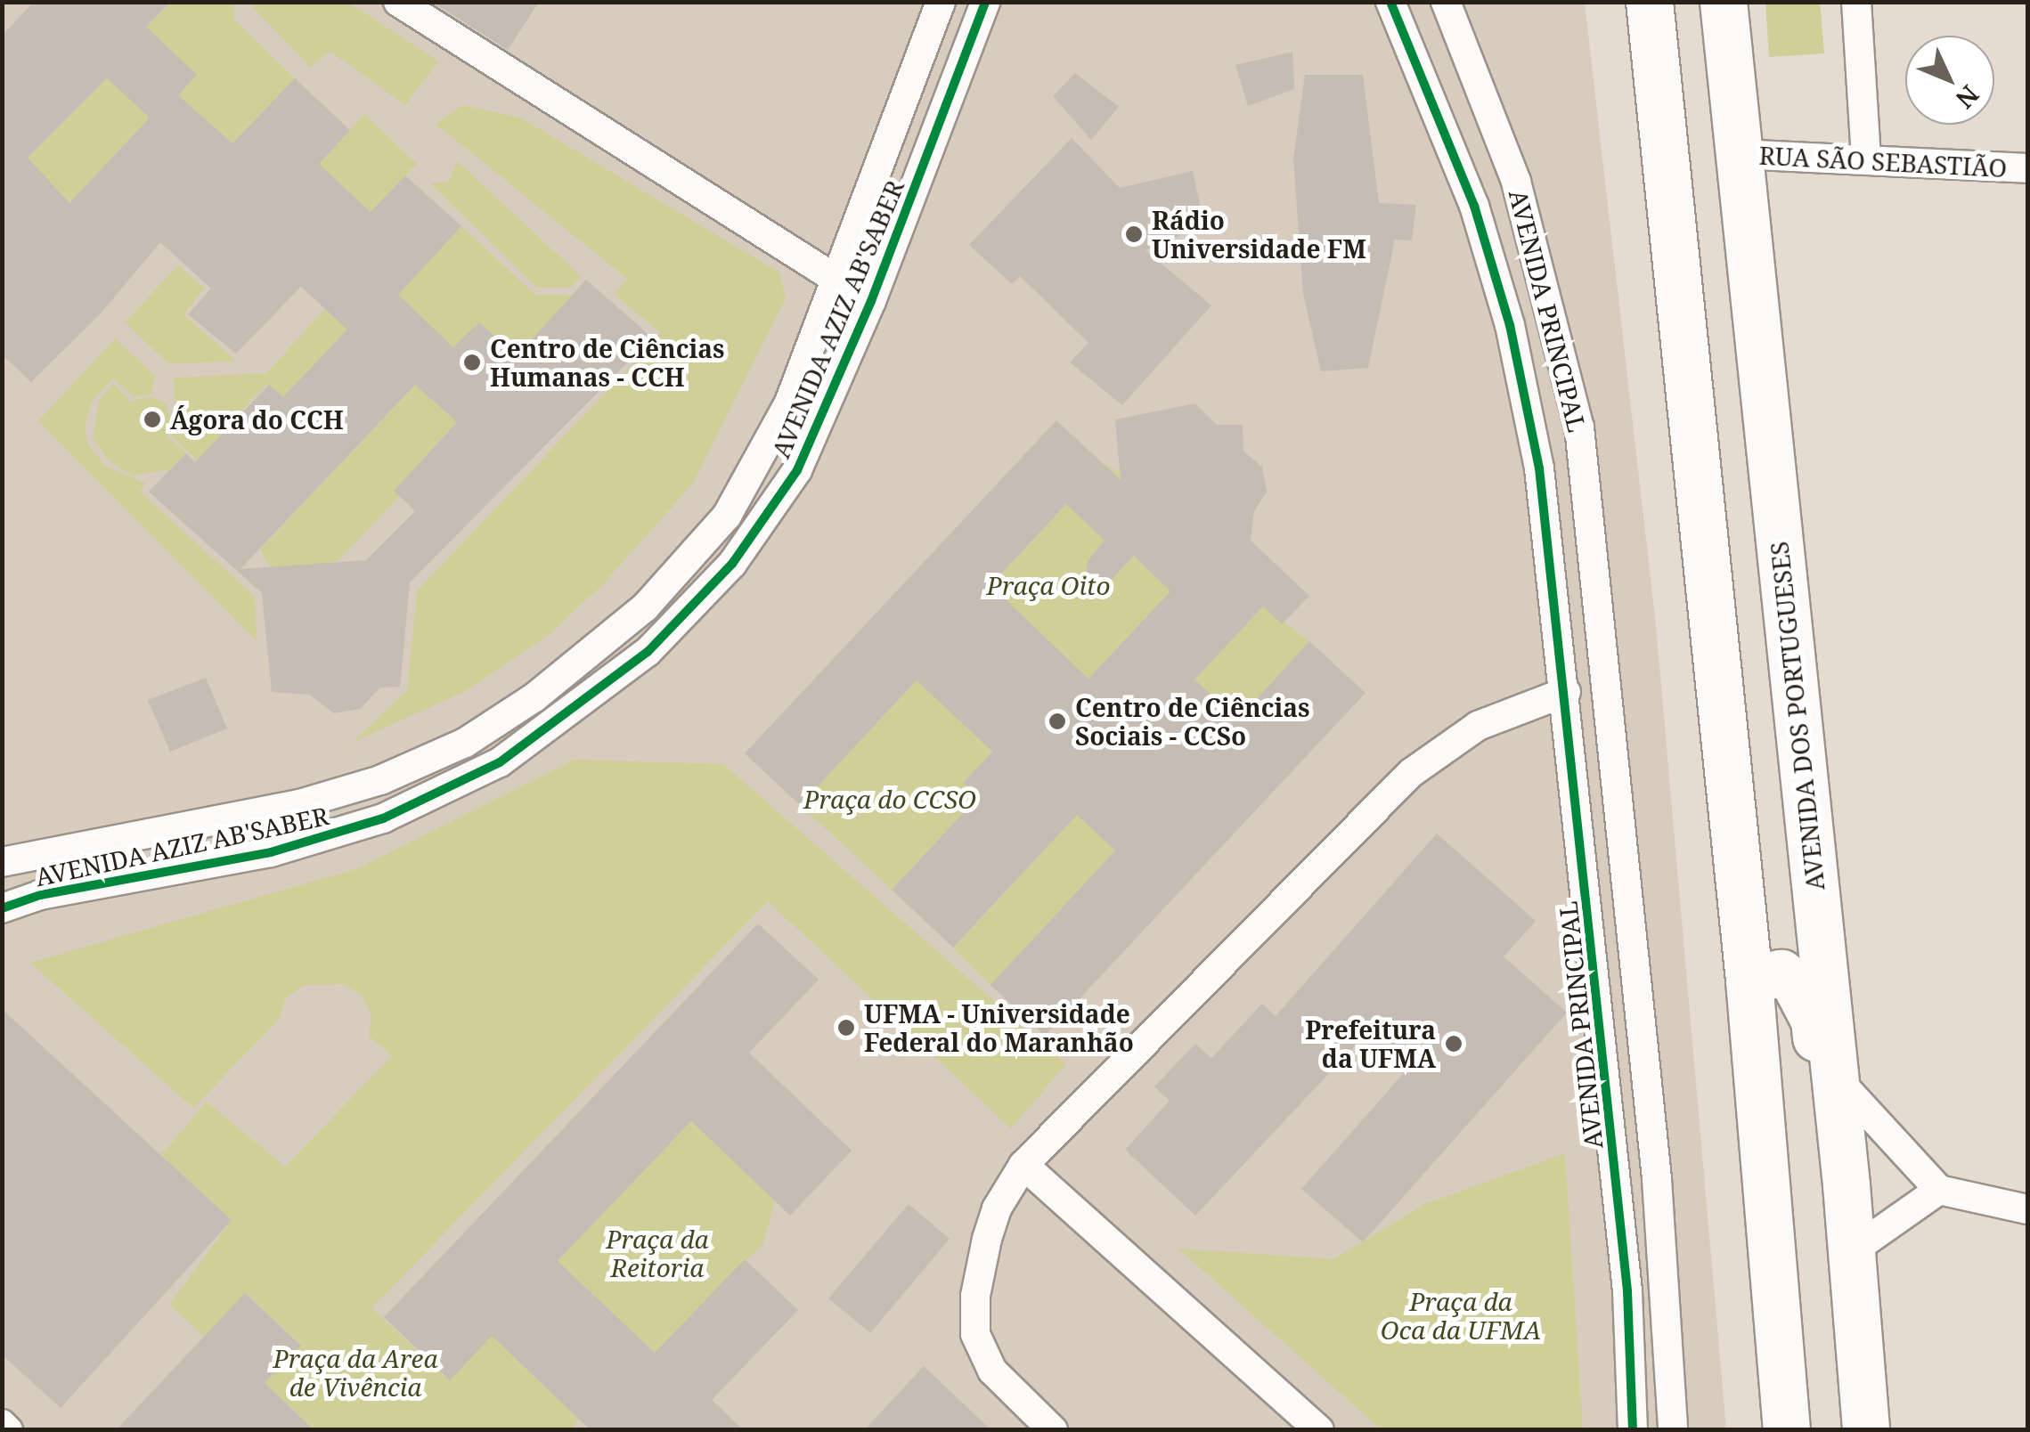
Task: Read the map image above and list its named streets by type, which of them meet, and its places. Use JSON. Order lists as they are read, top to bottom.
{
  "streets": {
    "highway": ["AVENIDA DOS PORTUGUESES"],
    "street": ["RUA SÃO SEBASTIÃO", "AVENIDA PRINCIPAL", "AVENIDA AZIZ AB'SABER"]
  },
  "crossings": [
    ["RUA SÃO SEBASTIÃO", "AVENIDA DOS PORTUGUESES"]
  ],
  "parks": [
    "Praça Oito",
    "Praça do CCSO",
    "Praça da Reitoria",
    "Praça da Oca da UFMA",
    "Praça da Area de Vivência"
  ],
  "places": [
    "Rádio Universidade FM",
    "Centro de Ciências Humanas - CCH",
    "Ágora do CCH",
    "Centro de Ciências Sociais - CCSo",
    "UFMA - Universidade Federal do Maranhão",
    "Prefeitura da UFMA"
  ],
  "north": "bottom right"
}
